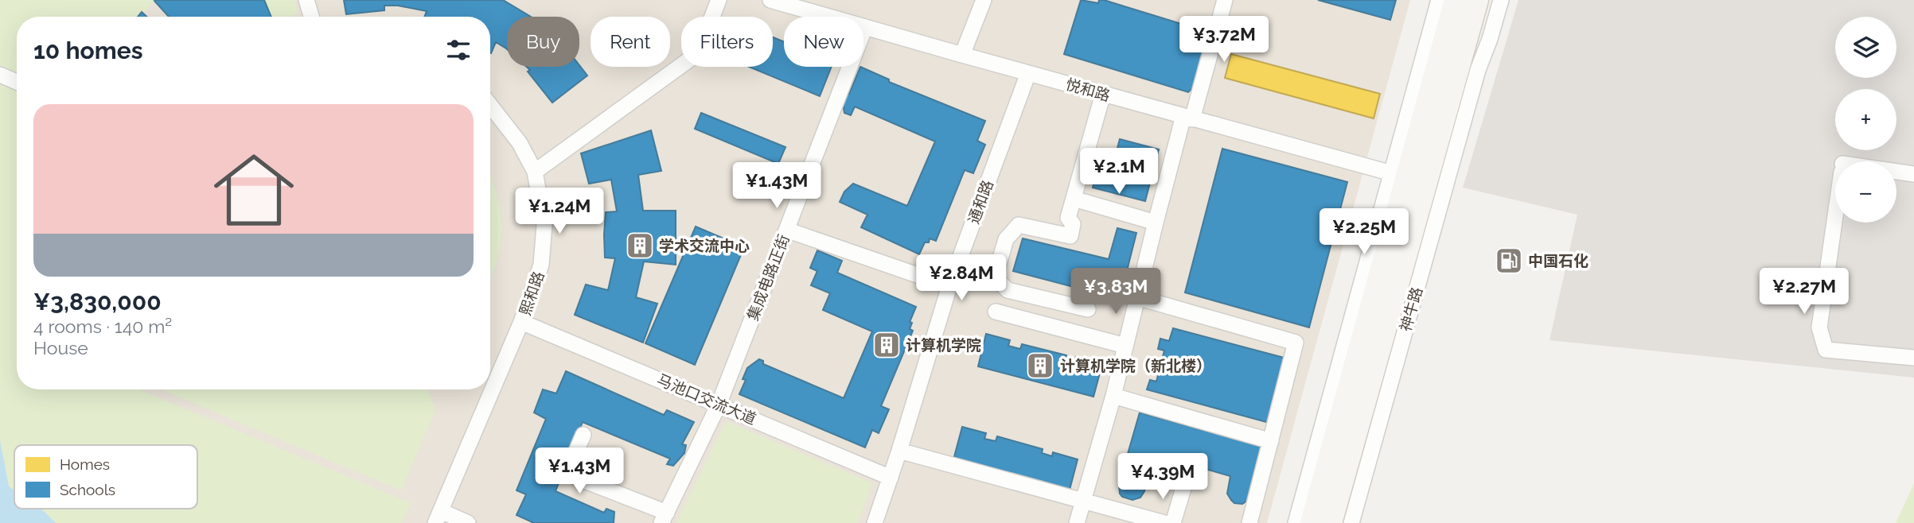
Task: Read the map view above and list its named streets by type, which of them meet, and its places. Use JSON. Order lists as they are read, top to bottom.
{
  "streets": {
    "main road": ["神牛路"],
    "street": [
      "悦和路",
      "通和路",
      "集成电路正街",
      "熙和路",
      "马池口交流大道"
    ]
  },
  "crossings": [
    ["悦和路", "通和路"],
    ["悦和路", "集成电路正街"],
    ["通和路", "马池口交流大道"],
    ["集成电路正街", "马池口交流大道"],
    ["熙和路", "马池口交流大道"]
  ],
  "places": {
    "building": ["学术交流中心", "计算机学院", "计算机学院（新北楼）"],
    "fuel station": ["中国石化"]
  },
  "legend": ["Homes", "Schools"],
  "page": {
    "price": [
      "¥3.72M",
      "¥2.1M",
      "¥1.43M",
      "¥1.24M",
      "¥2.25M",
      "¥2.84M",
      "¥3.83M",
      "¥2.27M",
      "¥1.43M",
      "¥4.39M"
    ],
    "map_buttons": ["+", "−"],
    "chip": [
      "Buy",
      "Rent",
      "Filters",
      "New"
    ],
    "heading": "10 homes",
    "list": [
      {
        "name": "¥3,830,000",
        "note": "4 rooms · 140 m² · House"
      }
    ]
  }
}
